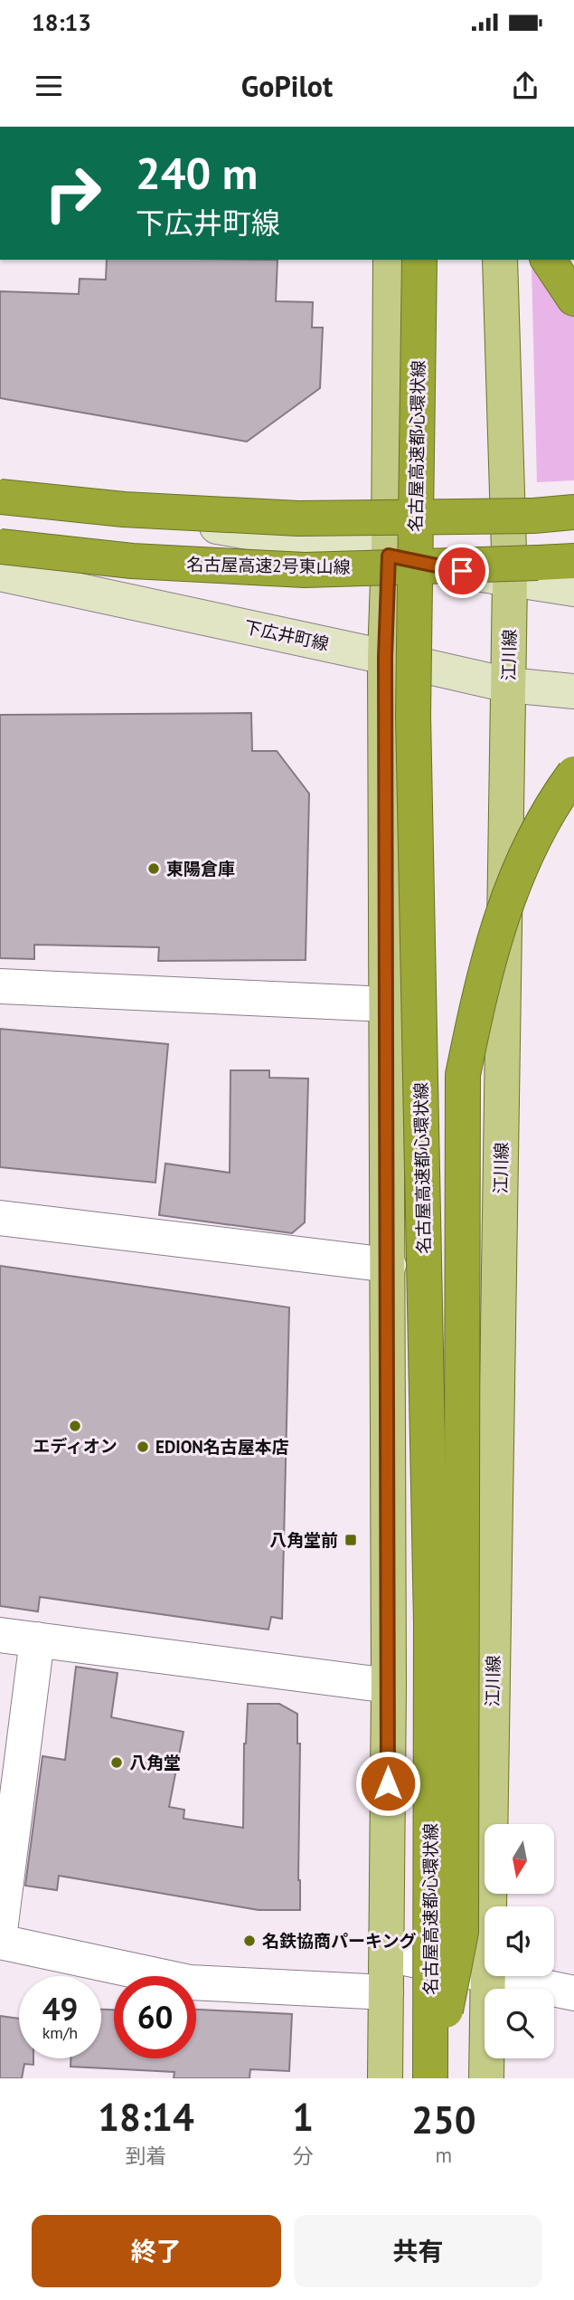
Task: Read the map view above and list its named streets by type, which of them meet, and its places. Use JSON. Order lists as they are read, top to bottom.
{
  "streets": {
    "highway": ["名古屋高速都心環状線", "名古屋高速2号東山線"],
    "main road": ["江川線"],
    "street": ["下広井町線"]
  },
  "crossings": [
    ["名古屋高速2号東山線", "江川線"],
    ["下広井町線", "江川線"]
  ],
  "places": {
    "other": [
      "東陽倉庫",
      "エディオン",
      "EDION名古屋本店",
      "八角堂",
      "名鉄協商パーキング"
    ],
    "transit": ["八角堂前"]
  },
  "north": "bottom",
  "page": {
    "status": "18:13",
    "header": "GoPilot",
    "turn": ["240 m", "下広井町線"],
    "speed": "49 km/h",
    "limit": "60",
    "eta": [
      "18:14",
      "到着",
      "1",
      "分",
      "250",
      "m"
    ],
    "buttons": ["終了", "共有"]
  }
}
